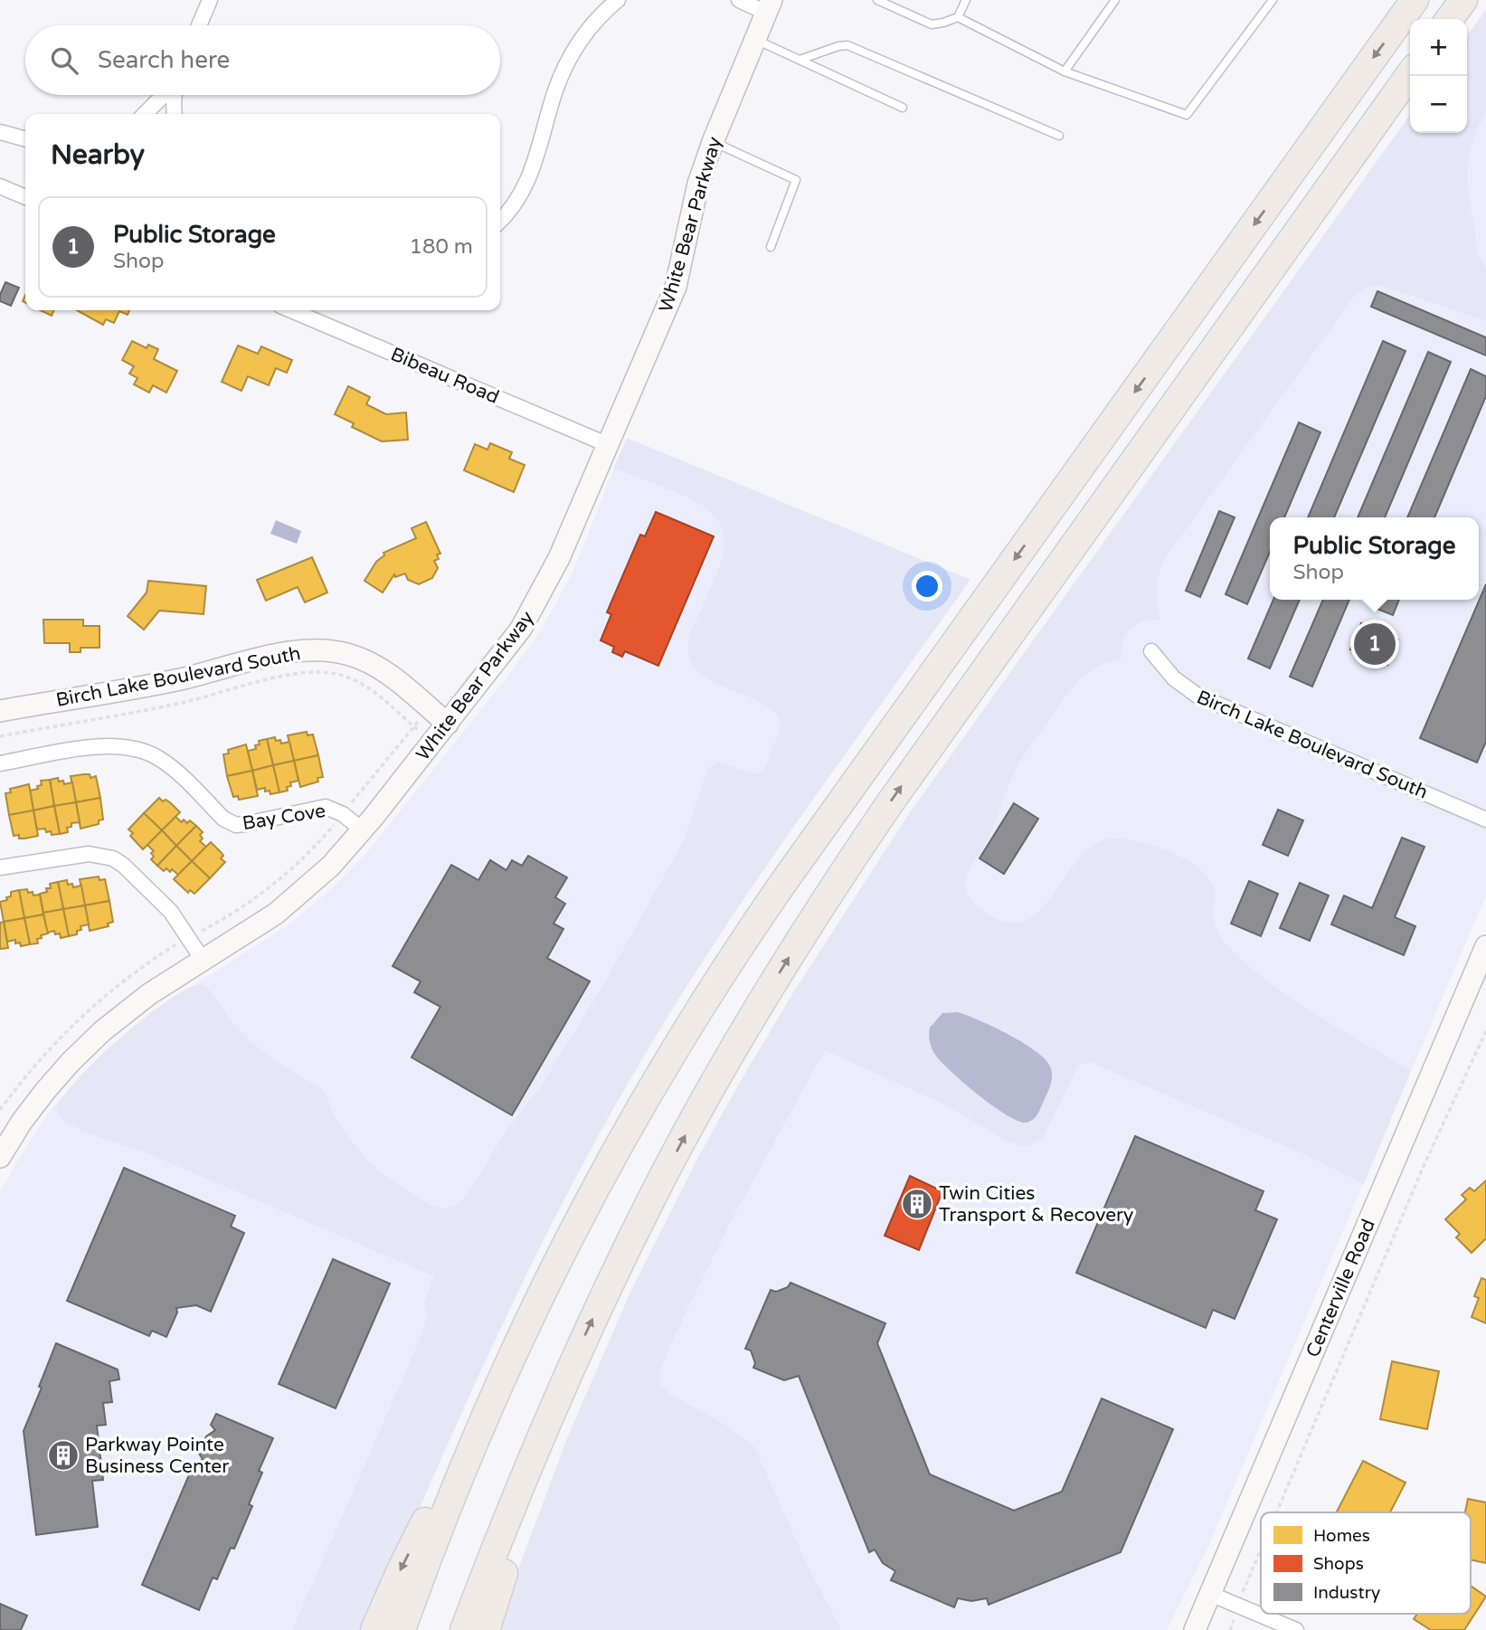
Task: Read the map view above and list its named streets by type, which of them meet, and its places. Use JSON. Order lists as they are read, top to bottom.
{
  "streets": {
    "street": [
      "White Bear Parkway",
      "Bibeau Road",
      "Birch Lake Boulevard South",
      "Bay Cove",
      "Centerville Road"
    ]
  },
  "crossings": [
    ["White Bear Parkway", "Bibeau Road"],
    ["White Bear Parkway", "Birch Lake Boulevard South"],
    ["White Bear Parkway", "Bay Cove"]
  ],
  "places": {
    "building": ["Twin Cities Transport & Recovery", "Parkway Pointe Business Center"]
  },
  "legend": ["Homes", "Shops", "Industry"],
  "page": {
    "map_buttons": ["+", "−"],
    "search": "Search here",
    "heading": "Nearby",
    "list": [
      {
        "mark": "1",
        "name": "Public Storage",
        "note": "Shop",
        "value": "180 m"
      }
    ],
    "popup": ["Public Storage", "Shop"],
    "pins": "1"
  }
}
